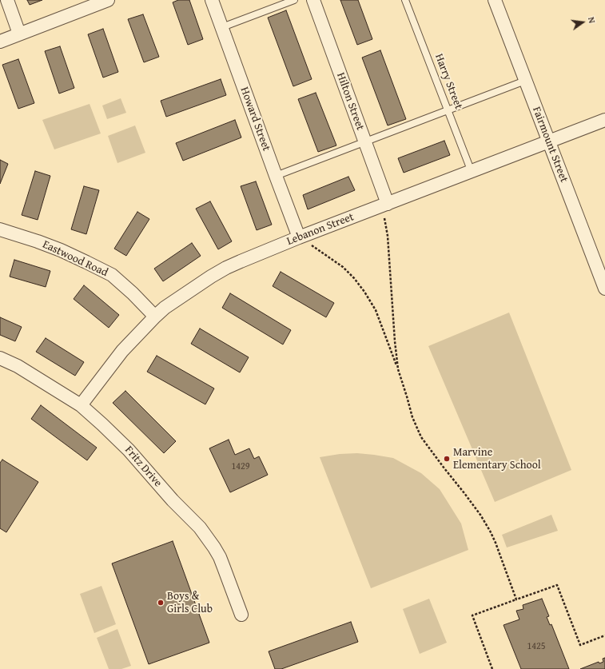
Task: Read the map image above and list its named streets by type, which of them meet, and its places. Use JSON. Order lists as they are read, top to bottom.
{
  "streets": {
    "street": [
      "Hilton Street",
      "Howard Street",
      "Fairmount Street",
      "Lebanon Street",
      "Eastwood Road",
      "Fritz Drive"
    ],
    "lane": ["Harry Street"]
  },
  "crossings": [
    ["Harry Street", "Lebanon Street"],
    ["Hilton Street", "Lebanon Street"],
    ["Howard Street", "Lebanon Street"],
    ["Fairmount Street", "Lebanon Street"],
    ["Lebanon Street", "Eastwood Road"],
    ["Lebanon Street", "Fritz Drive"]
  ],
  "places": ["Marvine Elementary School", "Boys & Girls Club"],
  "house_numbers": ["1429", "1425"],
  "north": "right"
}
